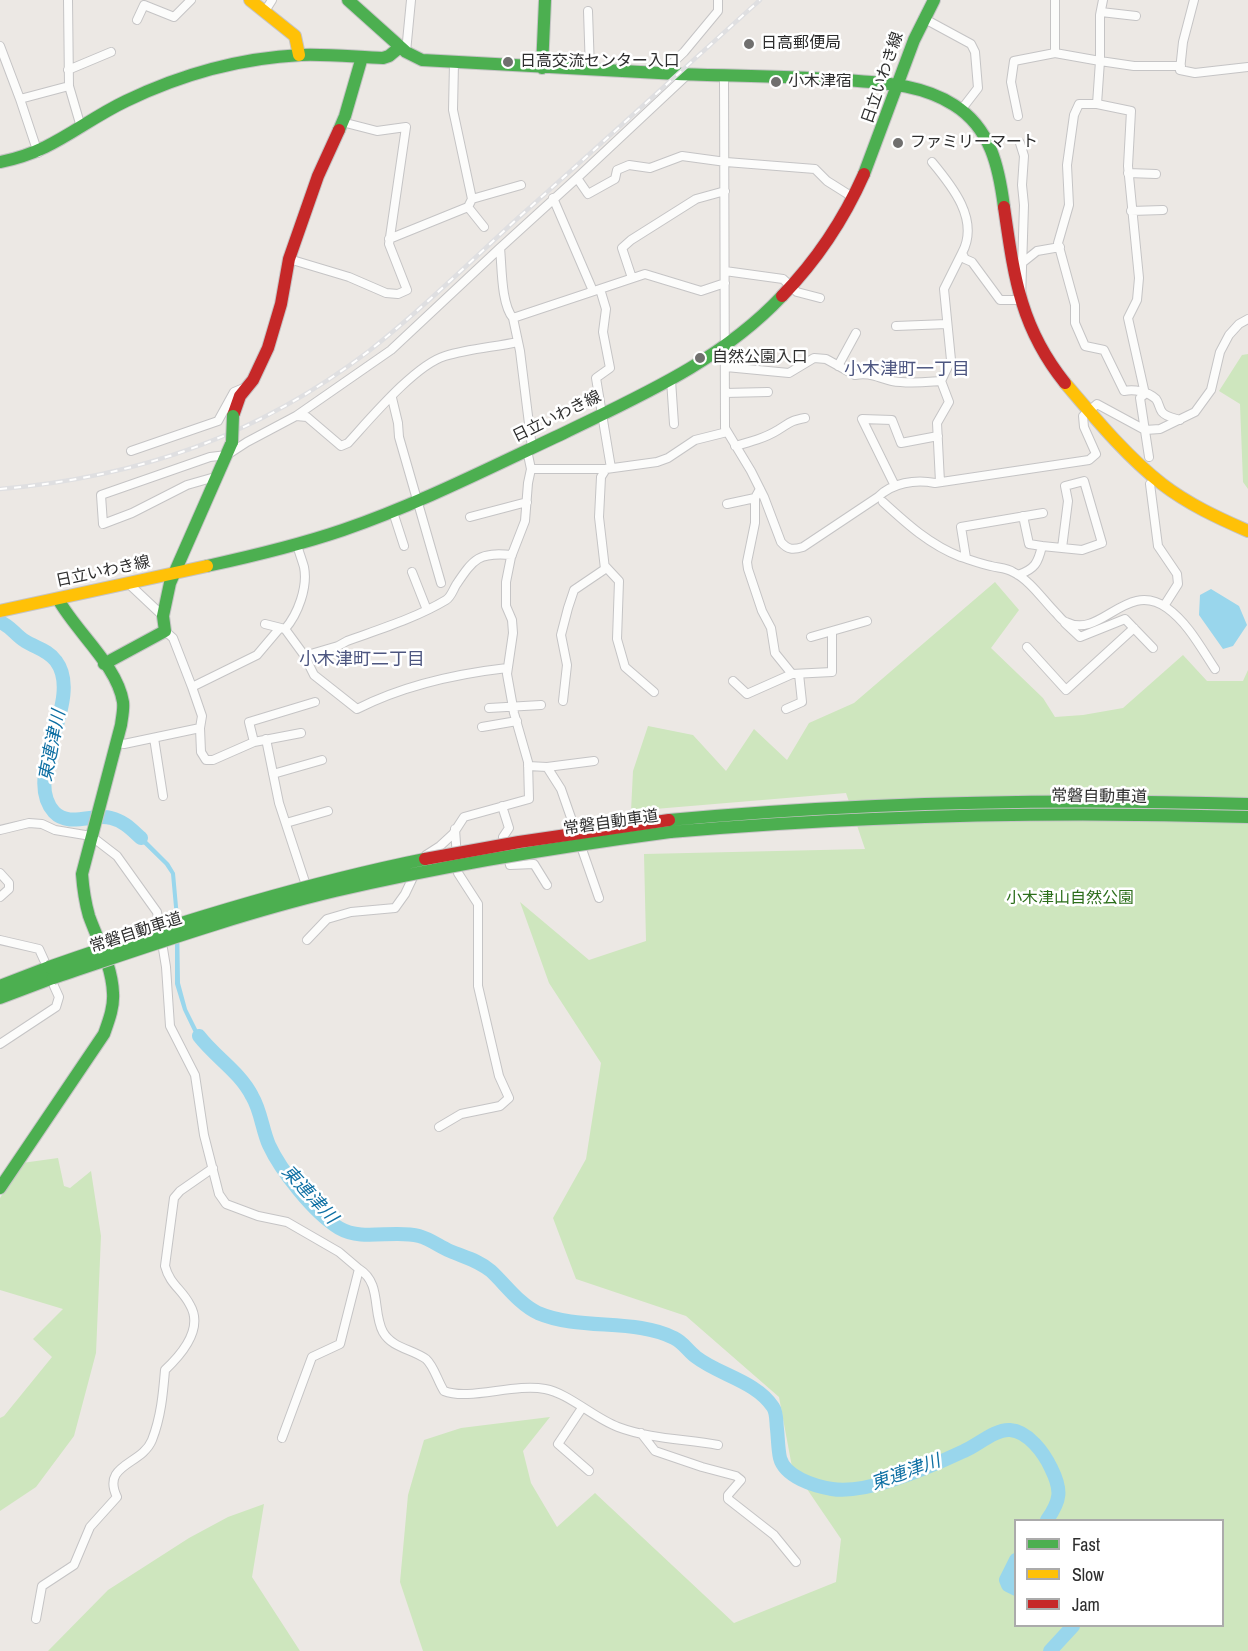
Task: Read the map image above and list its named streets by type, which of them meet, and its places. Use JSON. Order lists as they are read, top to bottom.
{
  "streets": {
    "main road": ["日立いわき線", "常磐自動車道"]
  },
  "districts": ["小木津町一丁目", "小木津町二丁目"],
  "water": ["東連津川"],
  "parks": ["小木津山自然公園"],
  "places": [
    "日高郵便局",
    "日高交流センター入口",
    "小木津宿",
    "ファミリーマート",
    "自然公園入口"
  ],
  "legend": ["Fast", "Slow", "Jam"]
}
